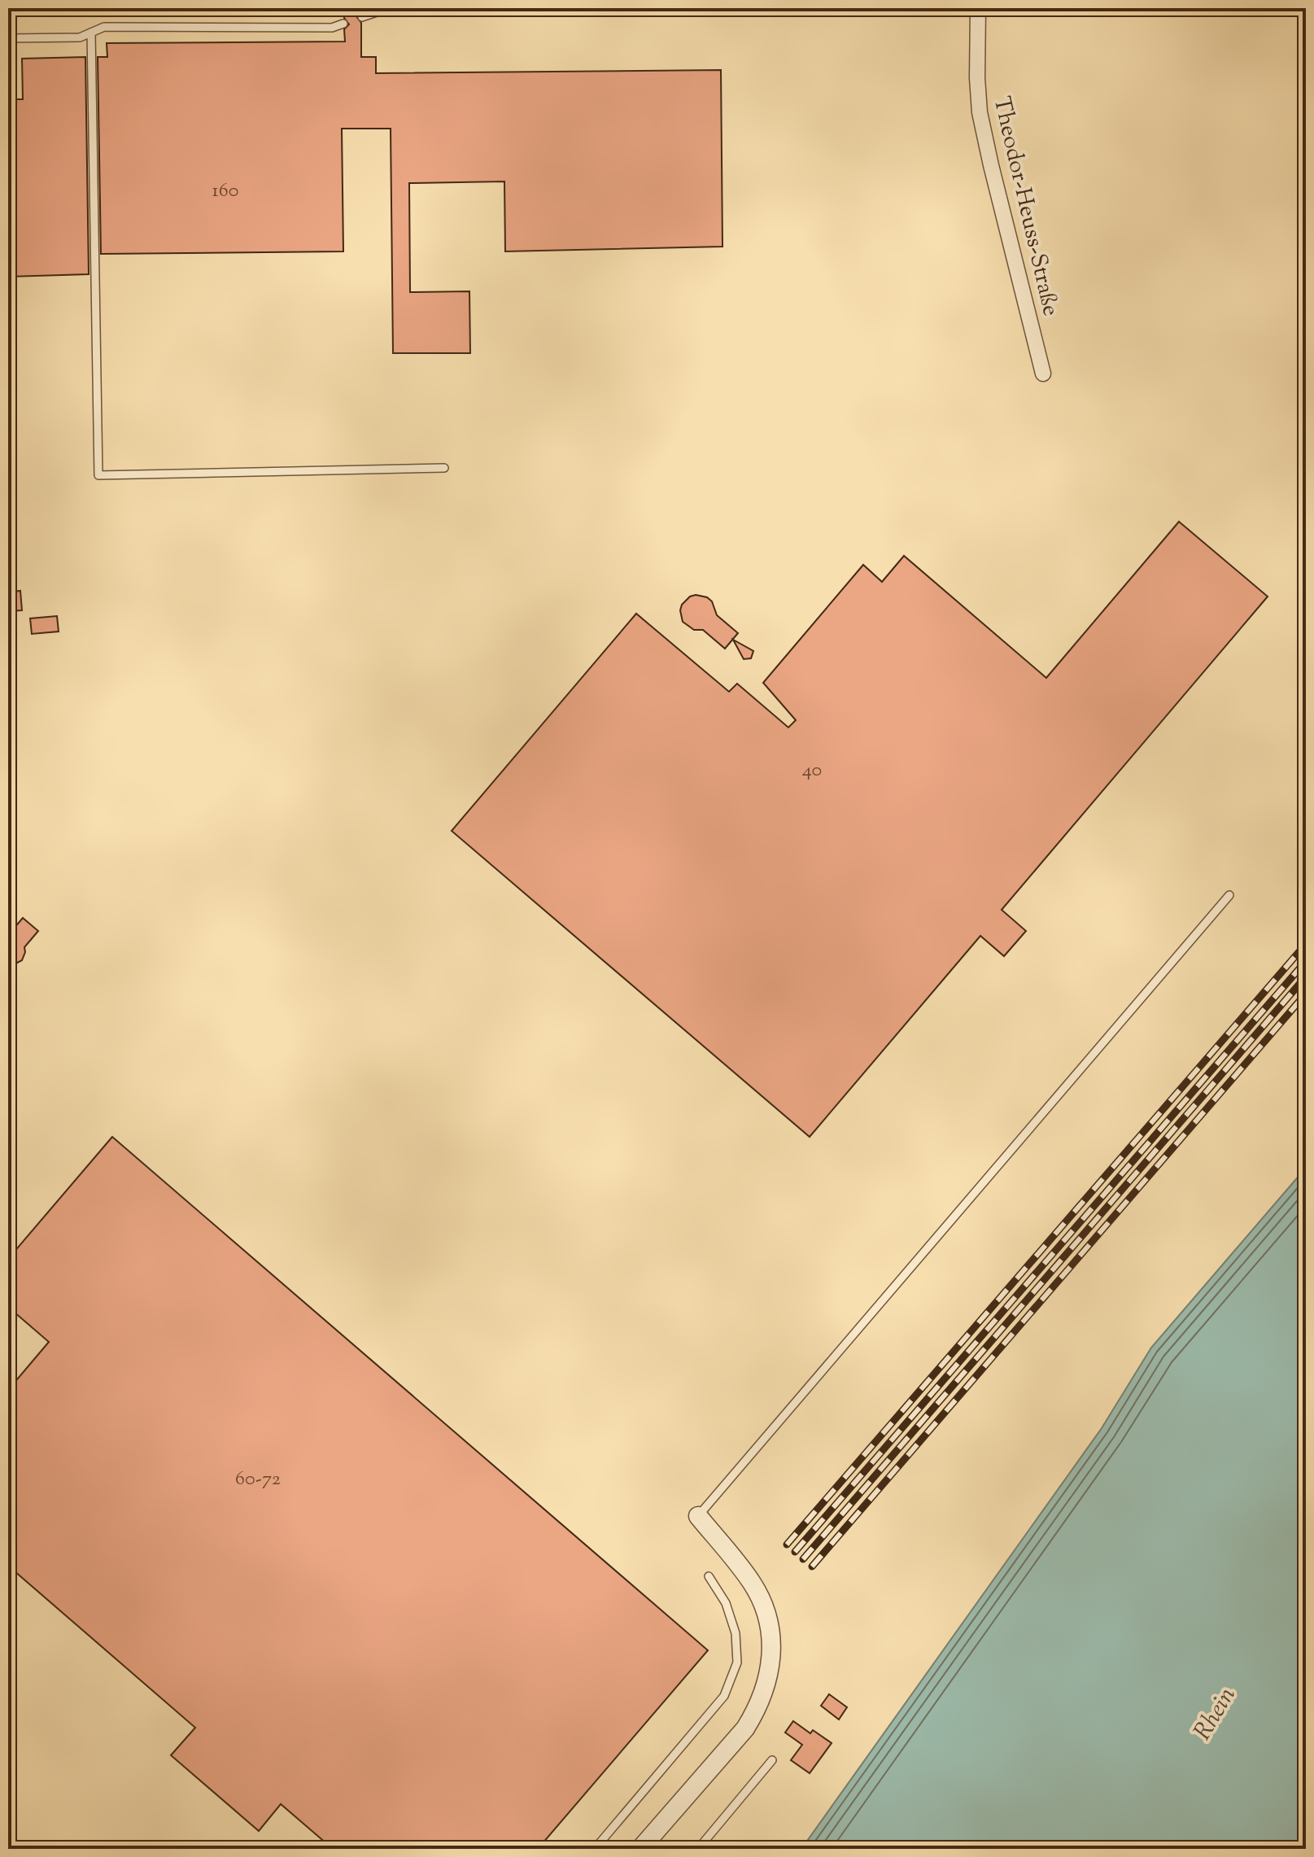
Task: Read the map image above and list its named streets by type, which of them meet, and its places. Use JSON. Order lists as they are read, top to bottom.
{
  "streets": {
    "street": ["Theodor-Heuss-Straße"]
  },
  "water": ["Rhein"],
  "house_numbers": ["160", "40", "60-72"]
}
